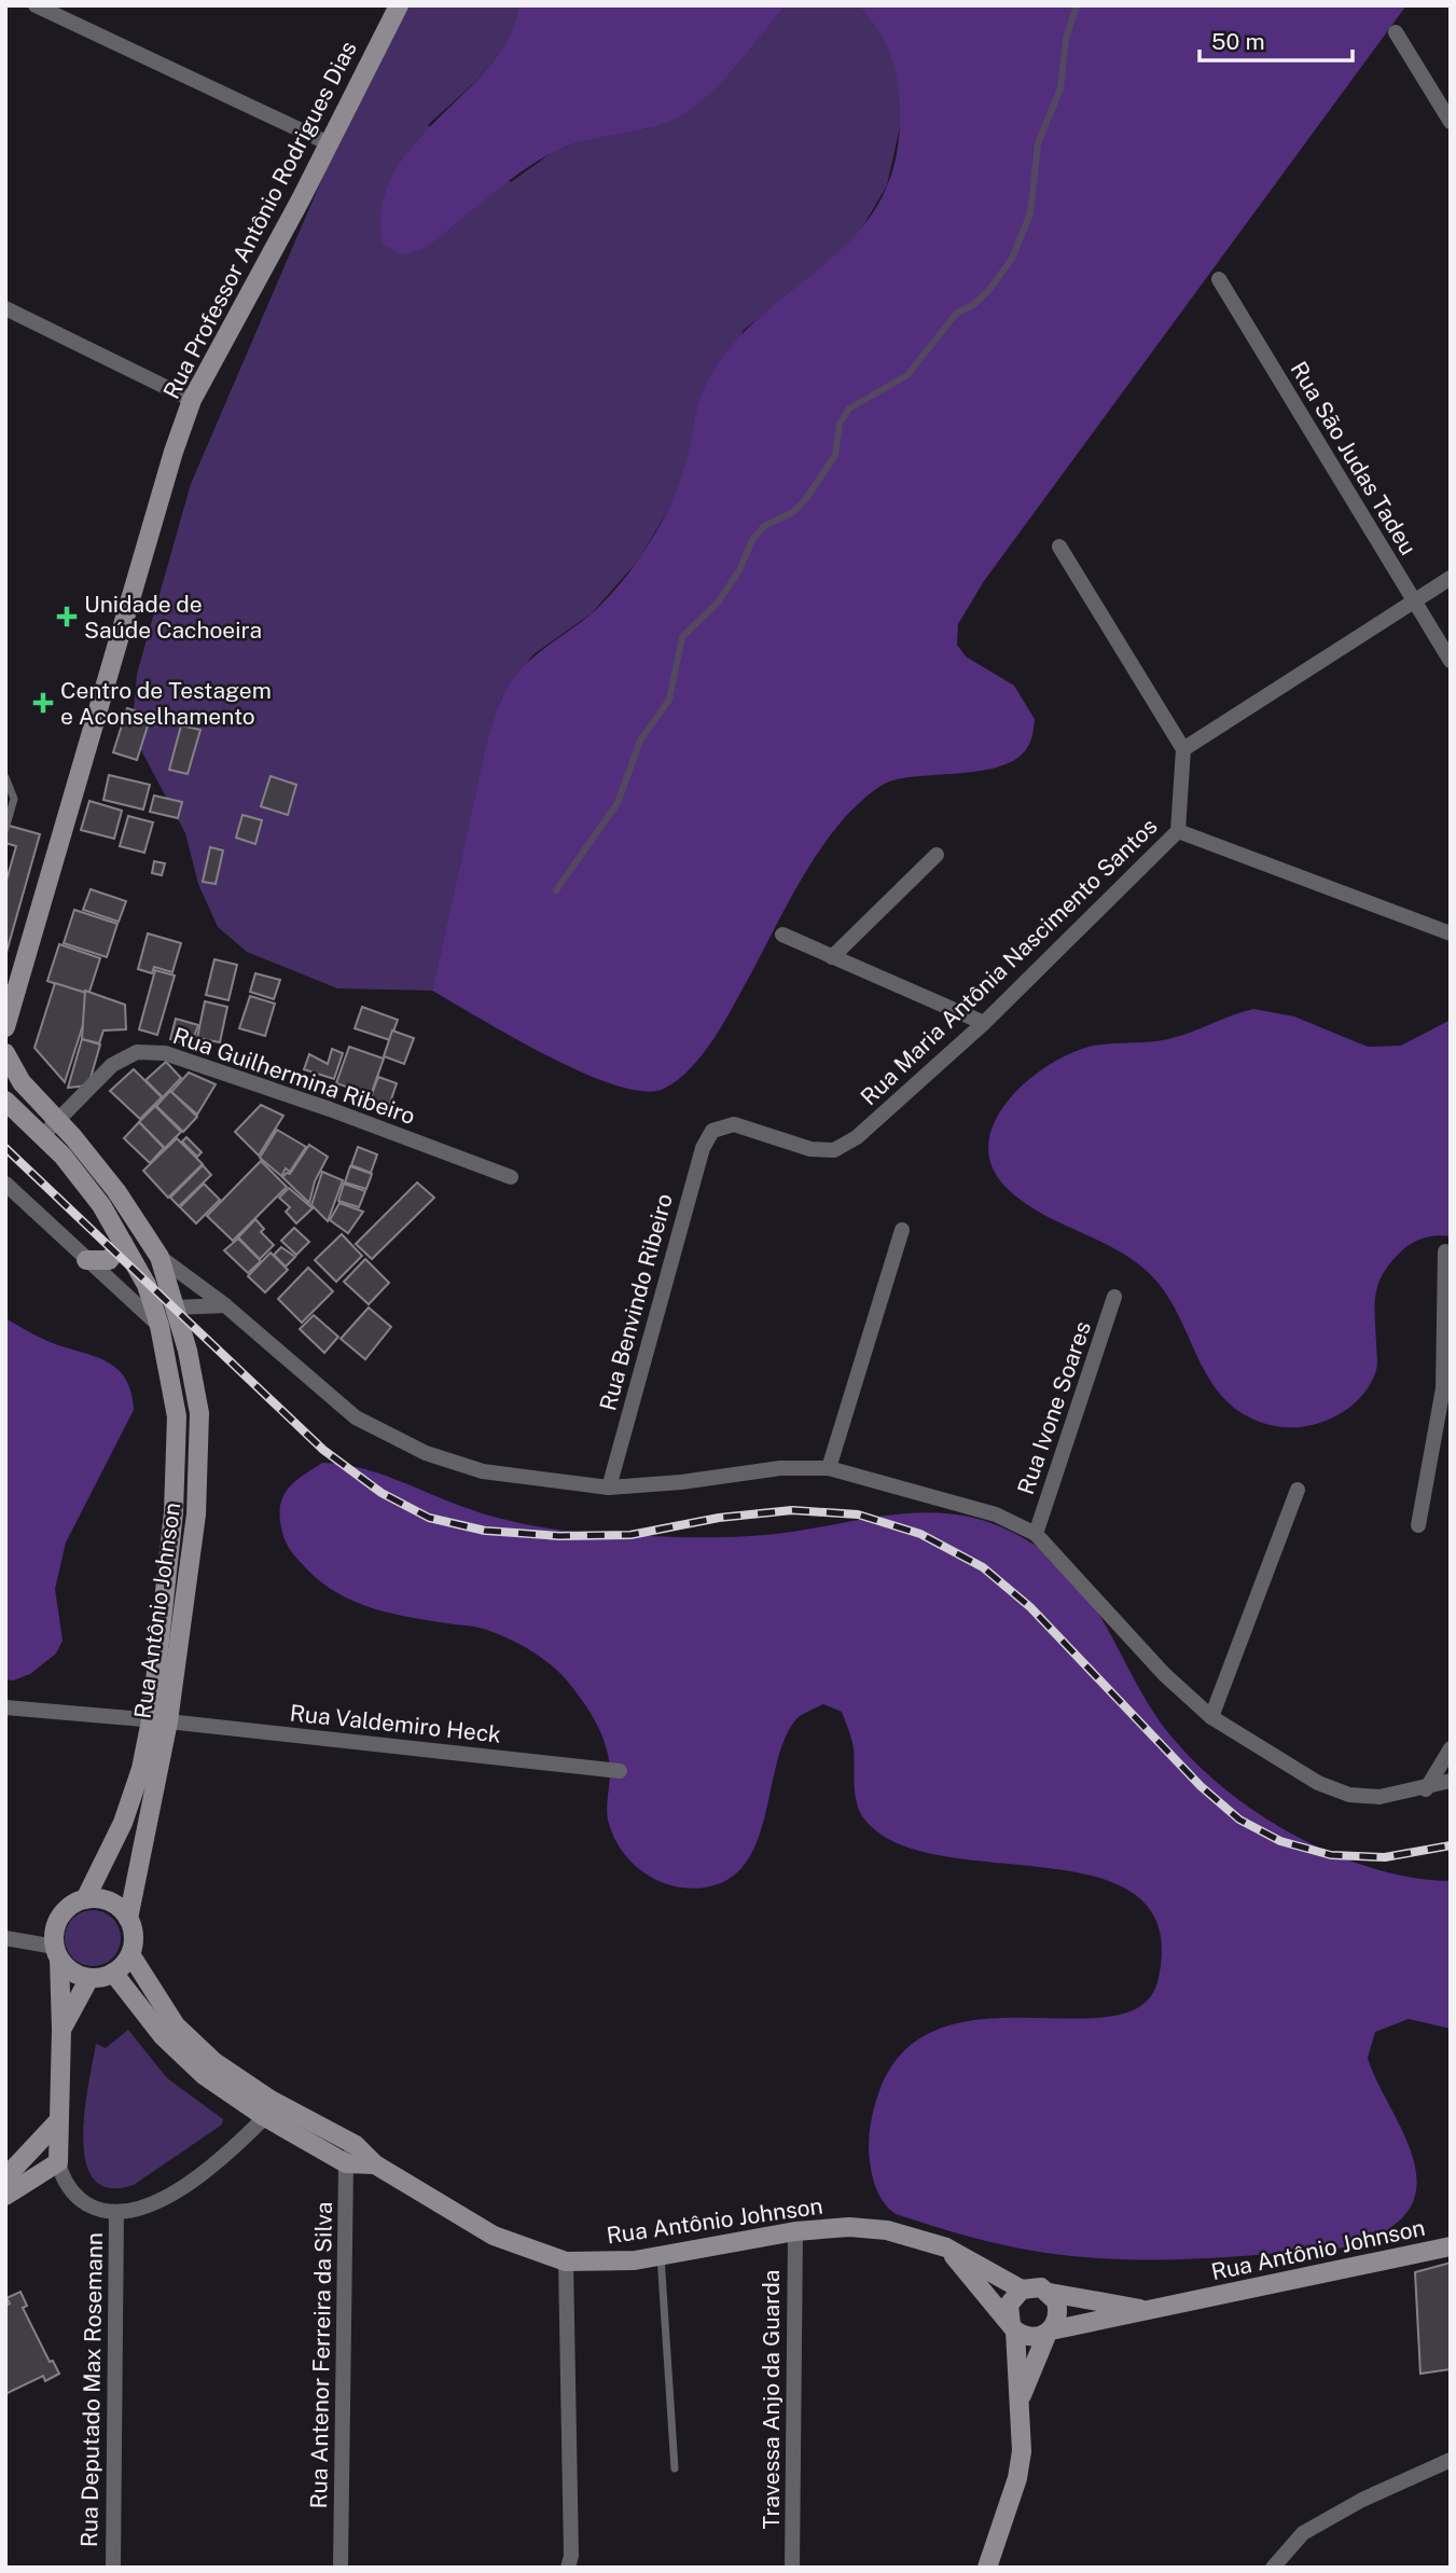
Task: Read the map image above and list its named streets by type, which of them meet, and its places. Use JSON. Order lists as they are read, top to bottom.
{
  "streets": {
    "main road": ["Rua Professor Antônio Rodrigues Dias", "Rua Antônio Johnson"],
    "street": [
      "Rua São Judas Tadeu",
      "Rua Maria Antônia Nascimento Santos",
      "Rua Guilhermina Ribeiro",
      "Rua Benvindo Ribeiro",
      "Rua Ivone Soares",
      "Rua Valdemiro Heck",
      "Rua Antenor Ferreira da Silva",
      "Rua Deputado Max Rosemann",
      "Travessa Anjo da Guarda"
    ]
  },
  "crossings": [
    ["Rua Maria Antônia Nascimento Santos", "Rua Benvindo Ribeiro"],
    ["Rua Guilhermina Ribeiro", "Rua Antônio Johnson"],
    ["Rua Antônio Johnson", "Rua Valdemiro Heck"],
    ["Rua Antônio Johnson", "Rua Antenor Ferreira da Silva"],
    ["Rua Antônio Johnson", "Rua Deputado Max Rosemann"],
    ["Rua Antônio Johnson", "Travessa Anjo da Guarda"]
  ],
  "places": {
    "health": ["Unidade de Saúde Cachoeira", "Centro de Testagem e Aconselhamento"]
  },
  "scale_bar": "50 m"
}
